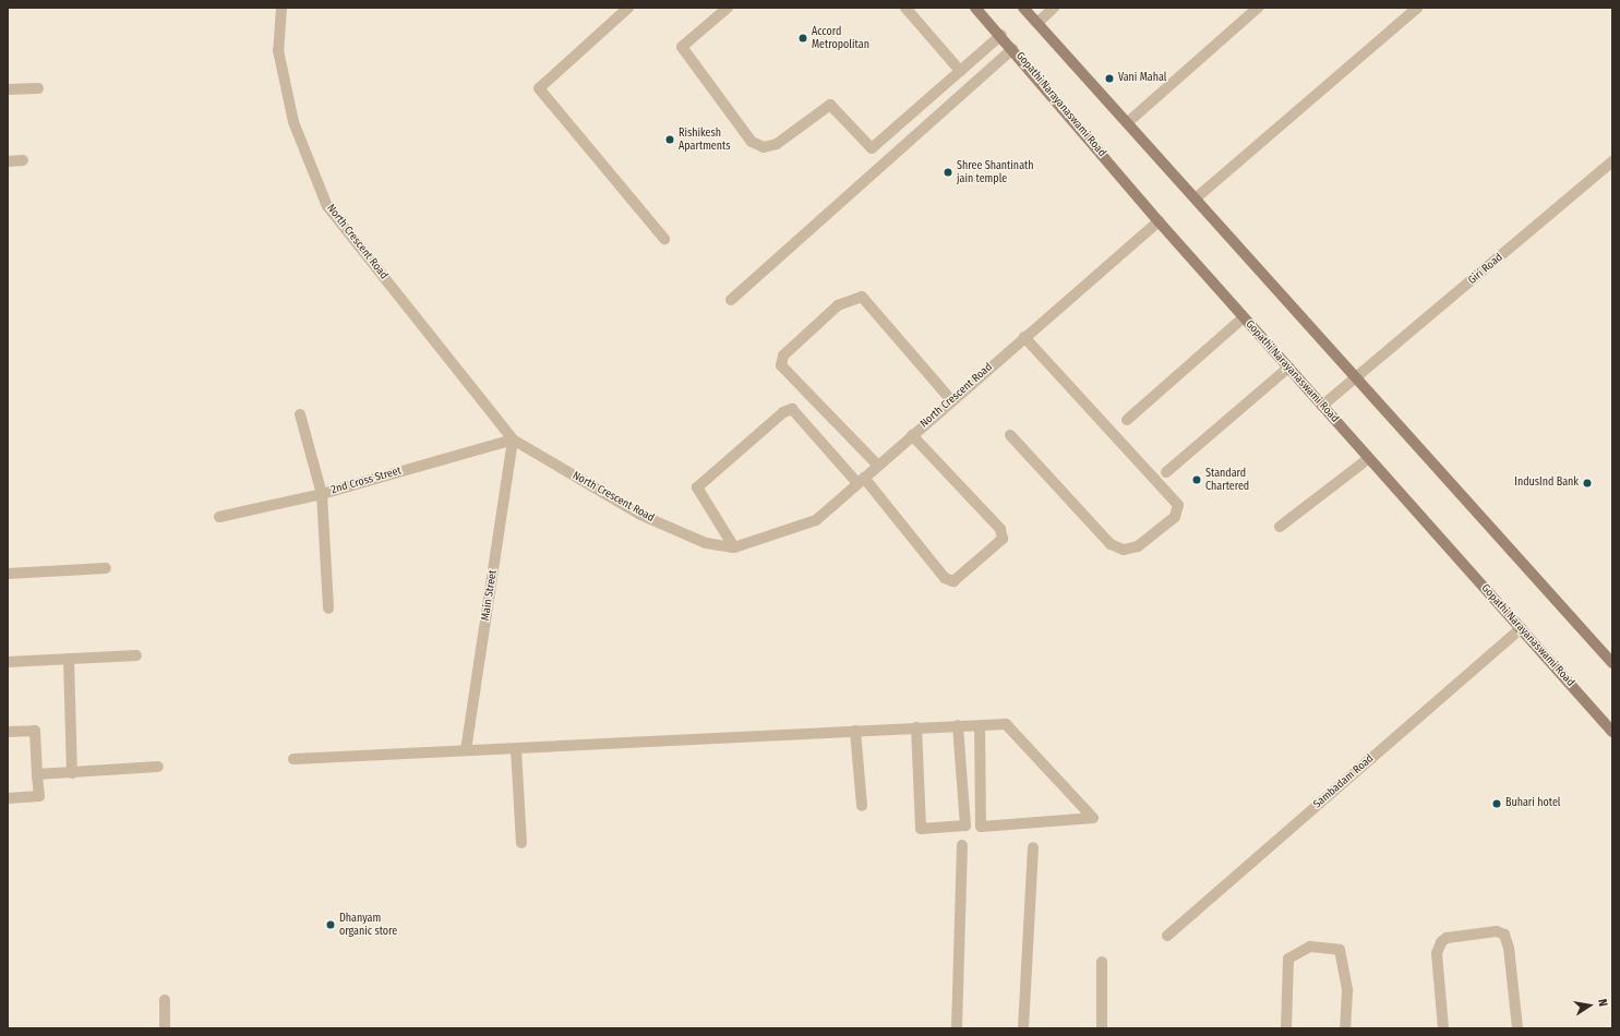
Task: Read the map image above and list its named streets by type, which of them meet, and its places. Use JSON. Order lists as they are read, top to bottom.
{
  "streets": {
    "main road": ["Gopathi Narayanaswami Road"],
    "street": [
      "North Crescent Road",
      "Giri Road",
      "2nd Cross Street",
      "Main Street",
      "Sambadam Road"
    ]
  },
  "crossings": [
    ["Gopathi Narayanaswami Road", "North Crescent Road"],
    ["Gopathi Narayanaswami Road", "Giri Road"],
    ["Gopathi Narayanaswami Road", "Sambadam Road"],
    ["North Crescent Road", "2nd Cross Street"],
    ["North Crescent Road", "Main Street"],
    ["2nd Cross Street", "Main Street"]
  ],
  "places": [
    "Accord Metropolitan",
    "Vani Mahal",
    "Rishikesh Apartments",
    "Shree Shantinath jain temple",
    "Standard Chartered",
    "IndusInd Bank",
    "Buhari hotel",
    "Dhanyam organic store"
  ],
  "north": "right"
}
